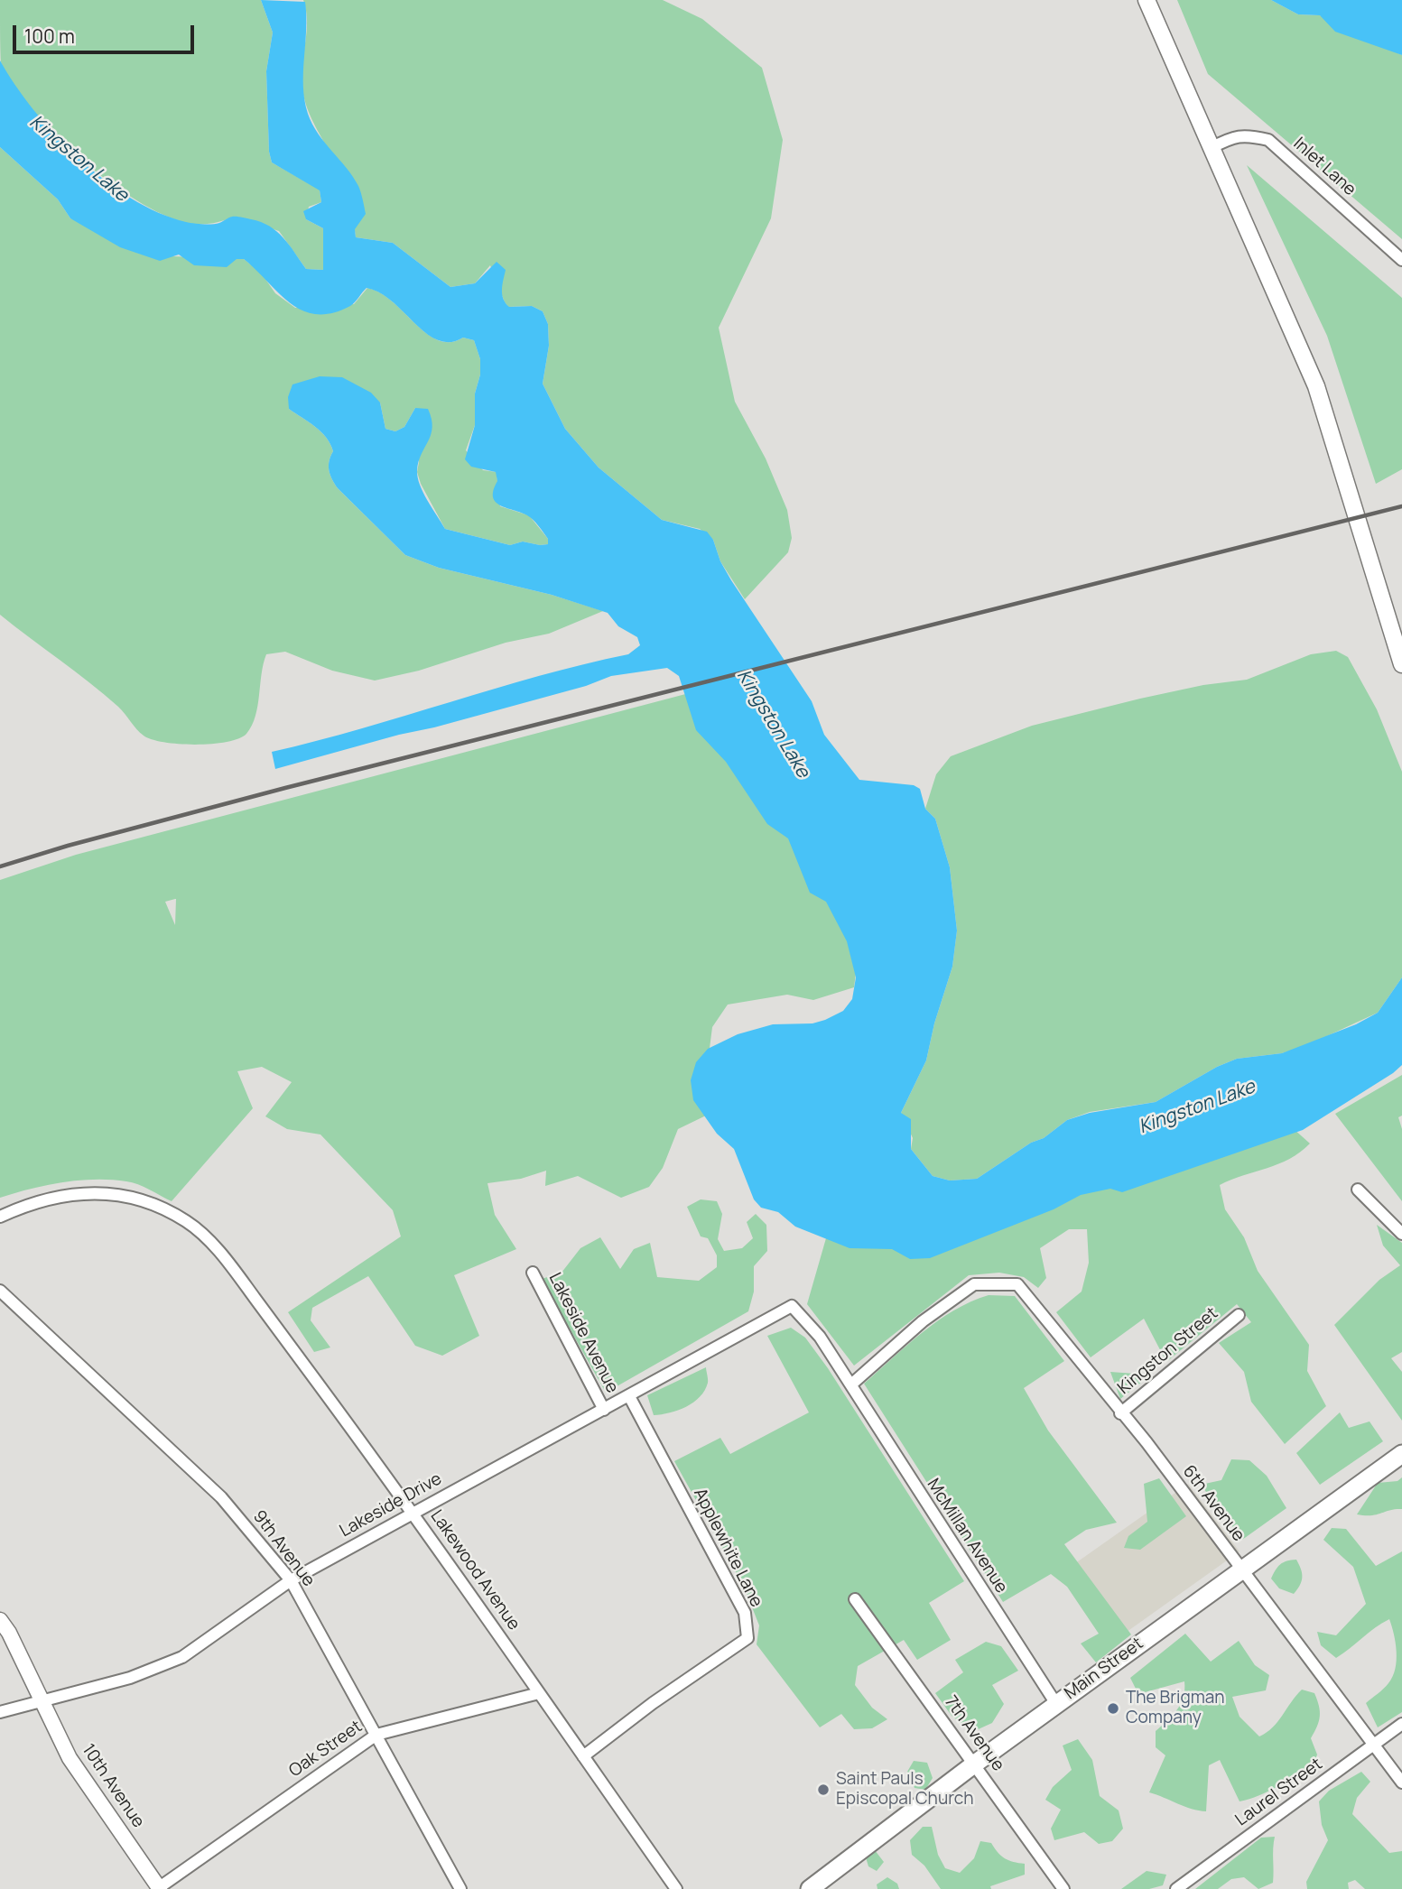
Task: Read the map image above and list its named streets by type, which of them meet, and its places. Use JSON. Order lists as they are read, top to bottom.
{
  "streets": {
    "main road": ["Main Street"],
    "street": [
      "Inlet Lane",
      "Lakeside Avenue",
      "Kingston Street",
      "6th Avenue",
      "Lakeside Drive",
      "McMillan Avenue",
      "Applewhite Lane",
      "9th Avenue",
      "Lakewood Avenue",
      "7th Avenue",
      "Oak Street",
      "10th Avenue",
      "Laurel Street"
    ]
  },
  "crossings": [
    ["Lakeside Avenue", "Lakeside Drive"],
    ["Kingston Street", "6th Avenue"],
    ["6th Avenue", "McMillan Avenue"],
    ["6th Avenue", "Main Street"],
    ["6th Avenue", "Laurel Street"],
    ["Lakeside Drive", "McMillan Avenue"],
    ["Lakeside Drive", "Applewhite Lane"],
    ["Lakeside Drive", "9th Avenue"],
    ["Lakeside Drive", "Lakewood Avenue"],
    ["Lakeside Drive", "10th Avenue"],
    ["McMillan Avenue", "Main Street"],
    ["Applewhite Lane", "Lakewood Avenue"],
    ["9th Avenue", "Oak Street"],
    ["Lakewood Avenue", "Oak Street"],
    ["Main Street", "7th Avenue"],
    ["Oak Street", "10th Avenue"]
  ],
  "water": ["Kingston Lake"],
  "places": ["The Brigman Company", "Saint Pauls Episcopal Church"],
  "scale_bar": "100 m"
}
